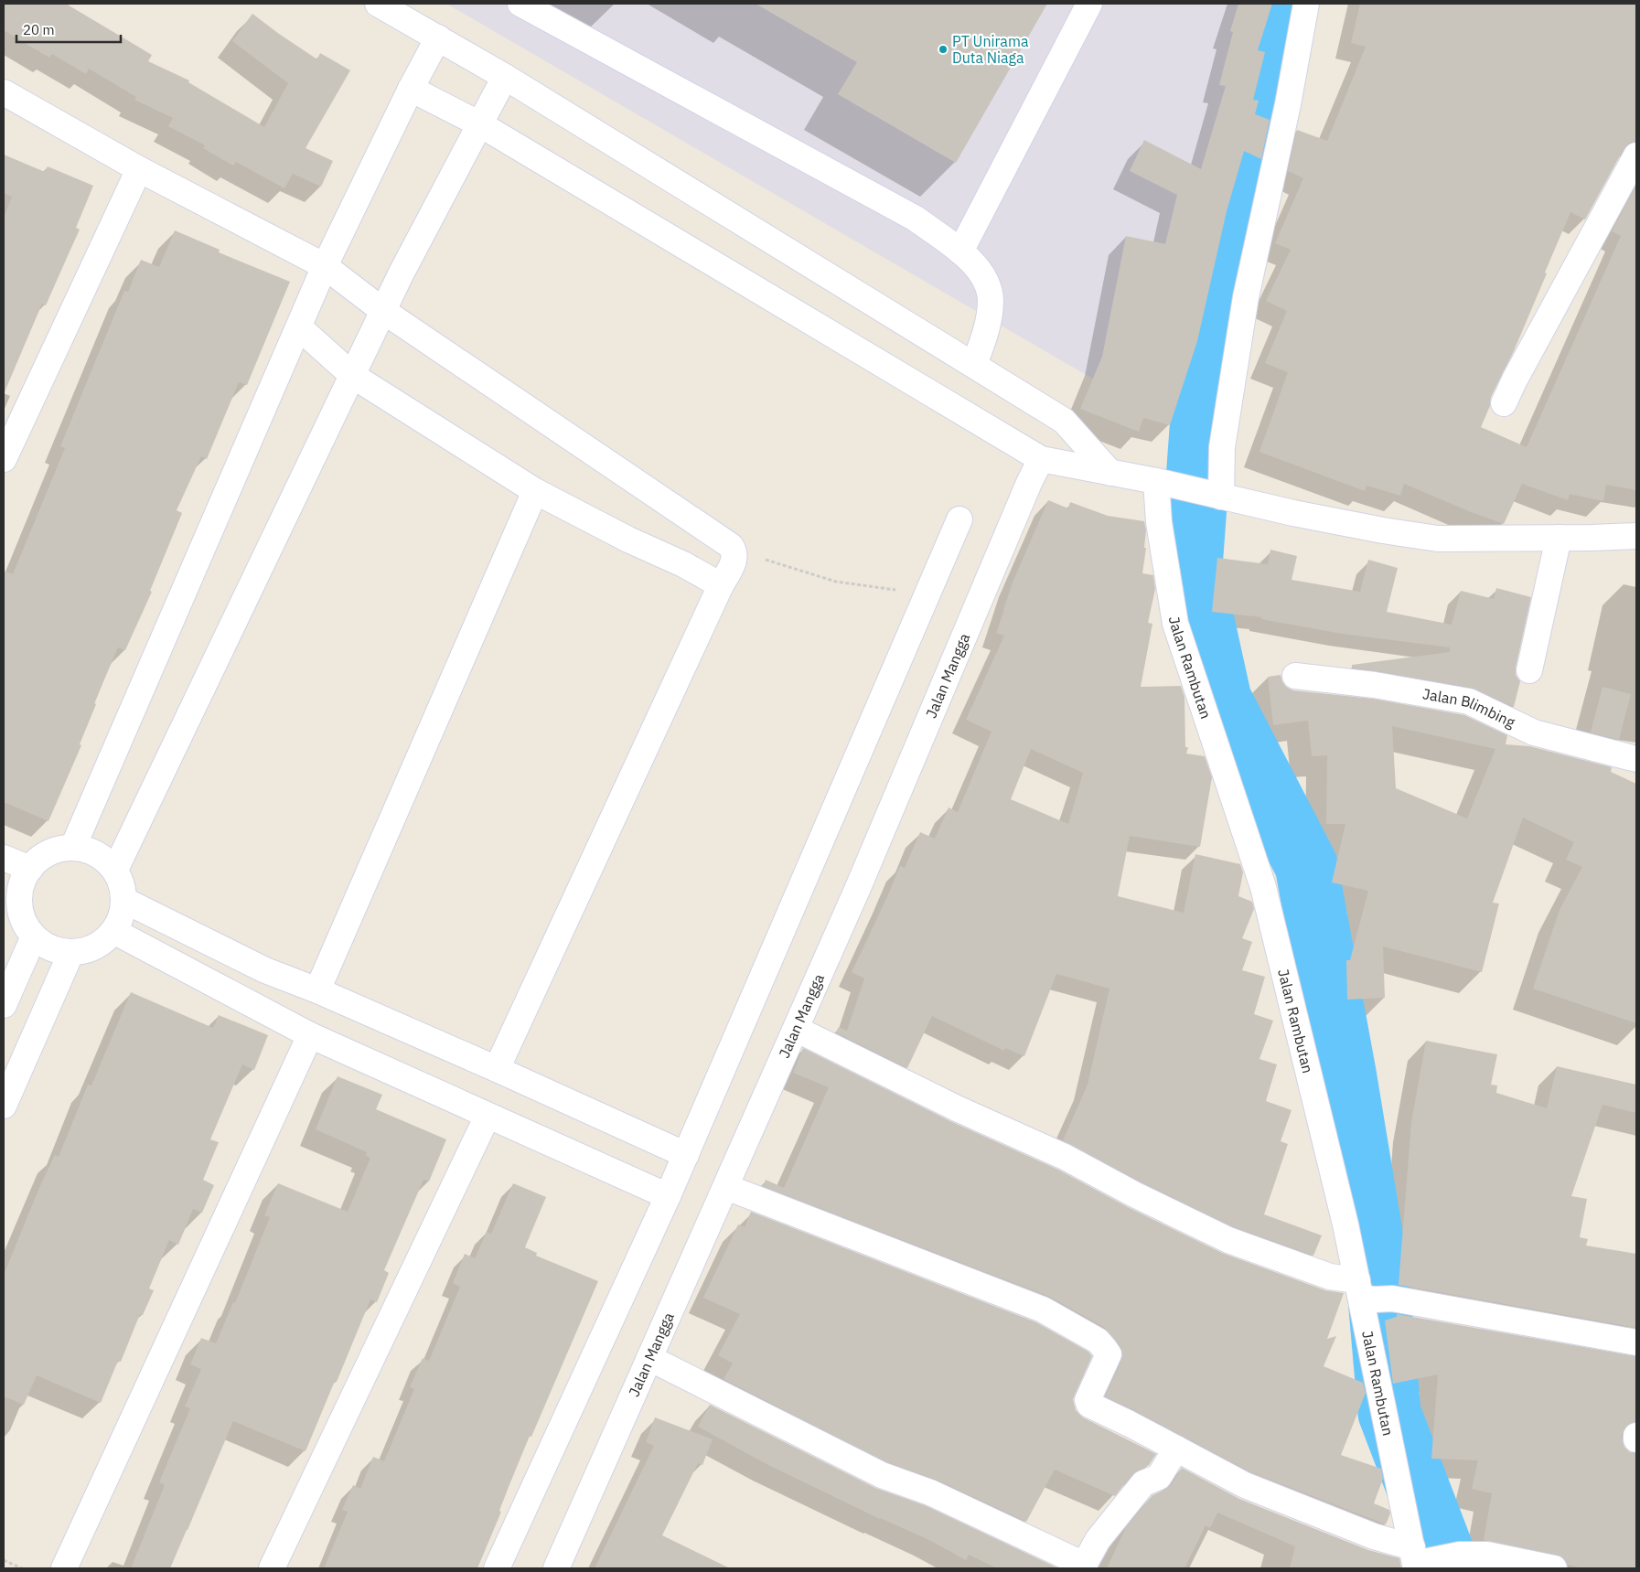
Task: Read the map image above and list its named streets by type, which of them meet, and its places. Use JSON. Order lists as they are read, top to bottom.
{
  "streets": {
    "street": ["Jalan Rambutan", "Jalan Mangga", "Jalan Blimbing"]
  },
  "places": ["PT Unirama Duta Niaga"],
  "scale_bar": "20 m"
}
